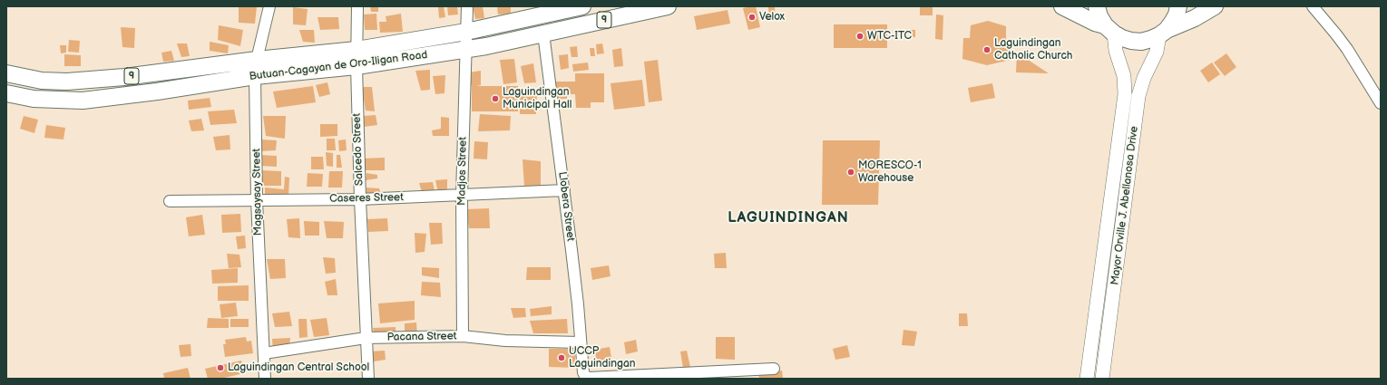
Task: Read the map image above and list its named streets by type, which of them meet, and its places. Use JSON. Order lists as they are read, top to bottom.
{
  "streets": {
    "highway": ["9", "Butuan-Cagayan de Oro-Iligan Road"],
    "main road": ["Mayor Orville J. Abellanosa Drive"],
    "street": [
      "Salcedo Street",
      "Madjos Street",
      "Magsaysay Street",
      "Caseres Street",
      "Llobera Street",
      "Pacana Street"
    ]
  },
  "crossings": [
    ["Butuan-Cagayan de Oro-Iligan Road", "Salcedo Street"],
    ["Butuan-Cagayan de Oro-Iligan Road", "Madjos Street"],
    ["Butuan-Cagayan de Oro-Iligan Road", "Magsaysay Street"],
    ["Butuan-Cagayan de Oro-Iligan Road", "Llobera Street"],
    ["Salcedo Street", "Caseres Street"],
    ["Salcedo Street", "Pacana Street"],
    ["Madjos Street", "Caseres Street"],
    ["Madjos Street", "Pacana Street"],
    ["Magsaysay Street", "Caseres Street"],
    ["Magsaysay Street", "Pacana Street"],
    ["Caseres Street", "Llobera Street"],
    ["Llobera Street", "Pacana Street"]
  ],
  "districts": ["LAGUINDINGAN"],
  "places": [
    "Velox",
    "WTC-ITC",
    "Laguindingan Catholic Church",
    "Laguindingan Municipal Hall",
    "MORESCO-1 Warehouse",
    "UCCP Laguindingan",
    "Laguindingan Central School"
  ]
}
